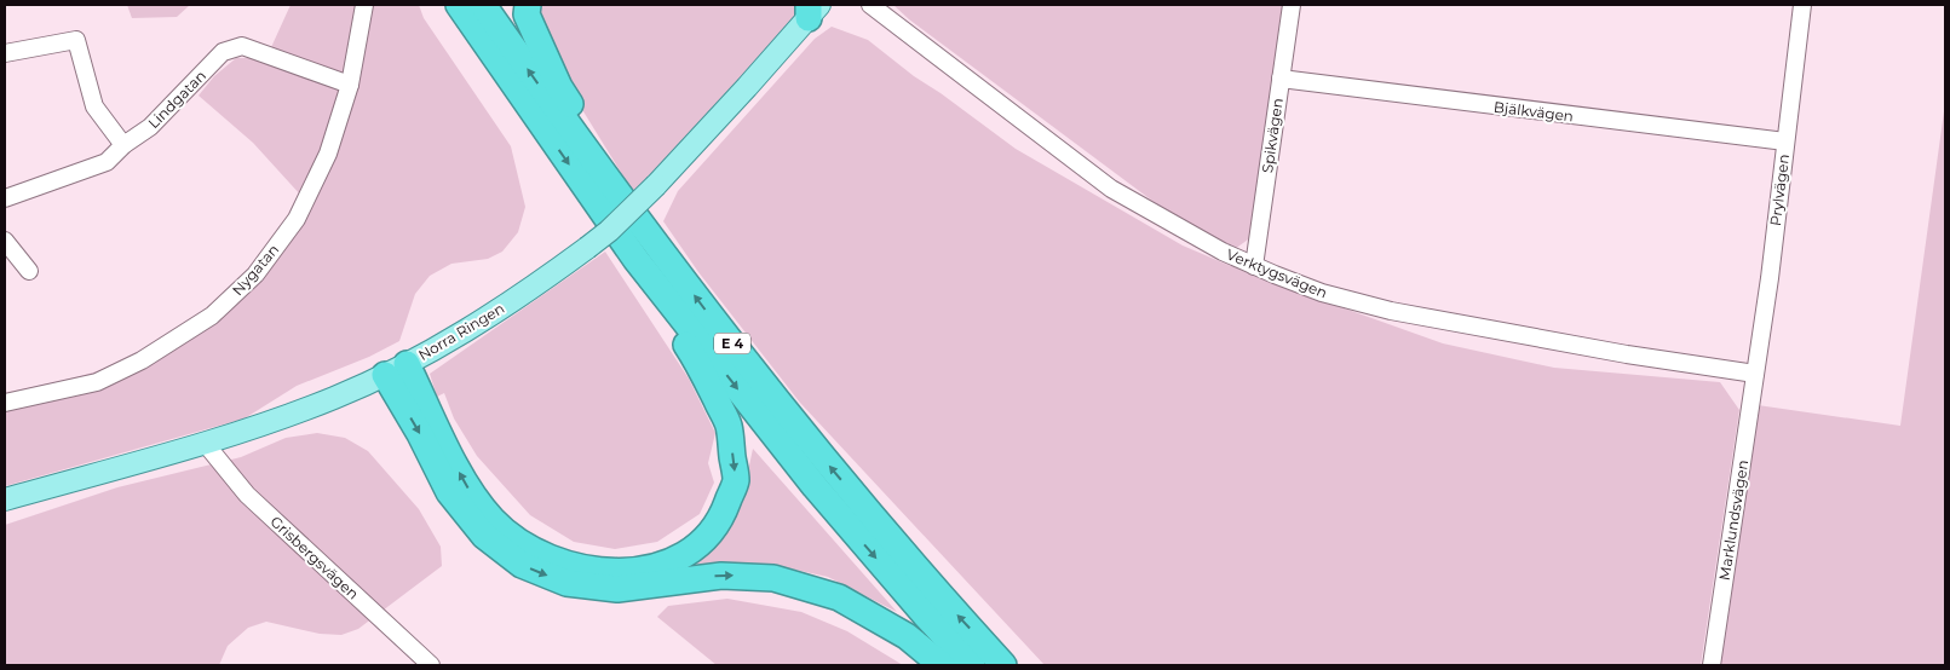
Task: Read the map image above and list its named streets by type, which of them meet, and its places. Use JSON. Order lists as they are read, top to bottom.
{
  "streets": {
    "highway": ["E 4"],
    "main road": ["Norra Ringen"],
    "street": [
      "Lindgatan",
      "Bjälkvägen",
      "Spikvägen",
      "Prylvägen",
      "Nygatan",
      "Verktygsvägen",
      "Marklundsvägen",
      "Grisbergsvägen"
    ]
  },
  "crossings": [
    ["Lindgatan", "Nygatan"],
    ["Bjälkvägen", "Spikvägen"],
    ["Bjälkvägen", "Prylvägen"],
    ["Spikvägen", "Verktygsvägen"],
    ["Prylvägen", "Verktygsvägen"],
    ["Prylvägen", "Marklundsvägen"],
    ["Verktygsvägen", "Marklundsvägen"],
    ["Norra Ringen", "E 4"],
    ["Norra Ringen", "Grisbergsvägen"]
  ]
}
